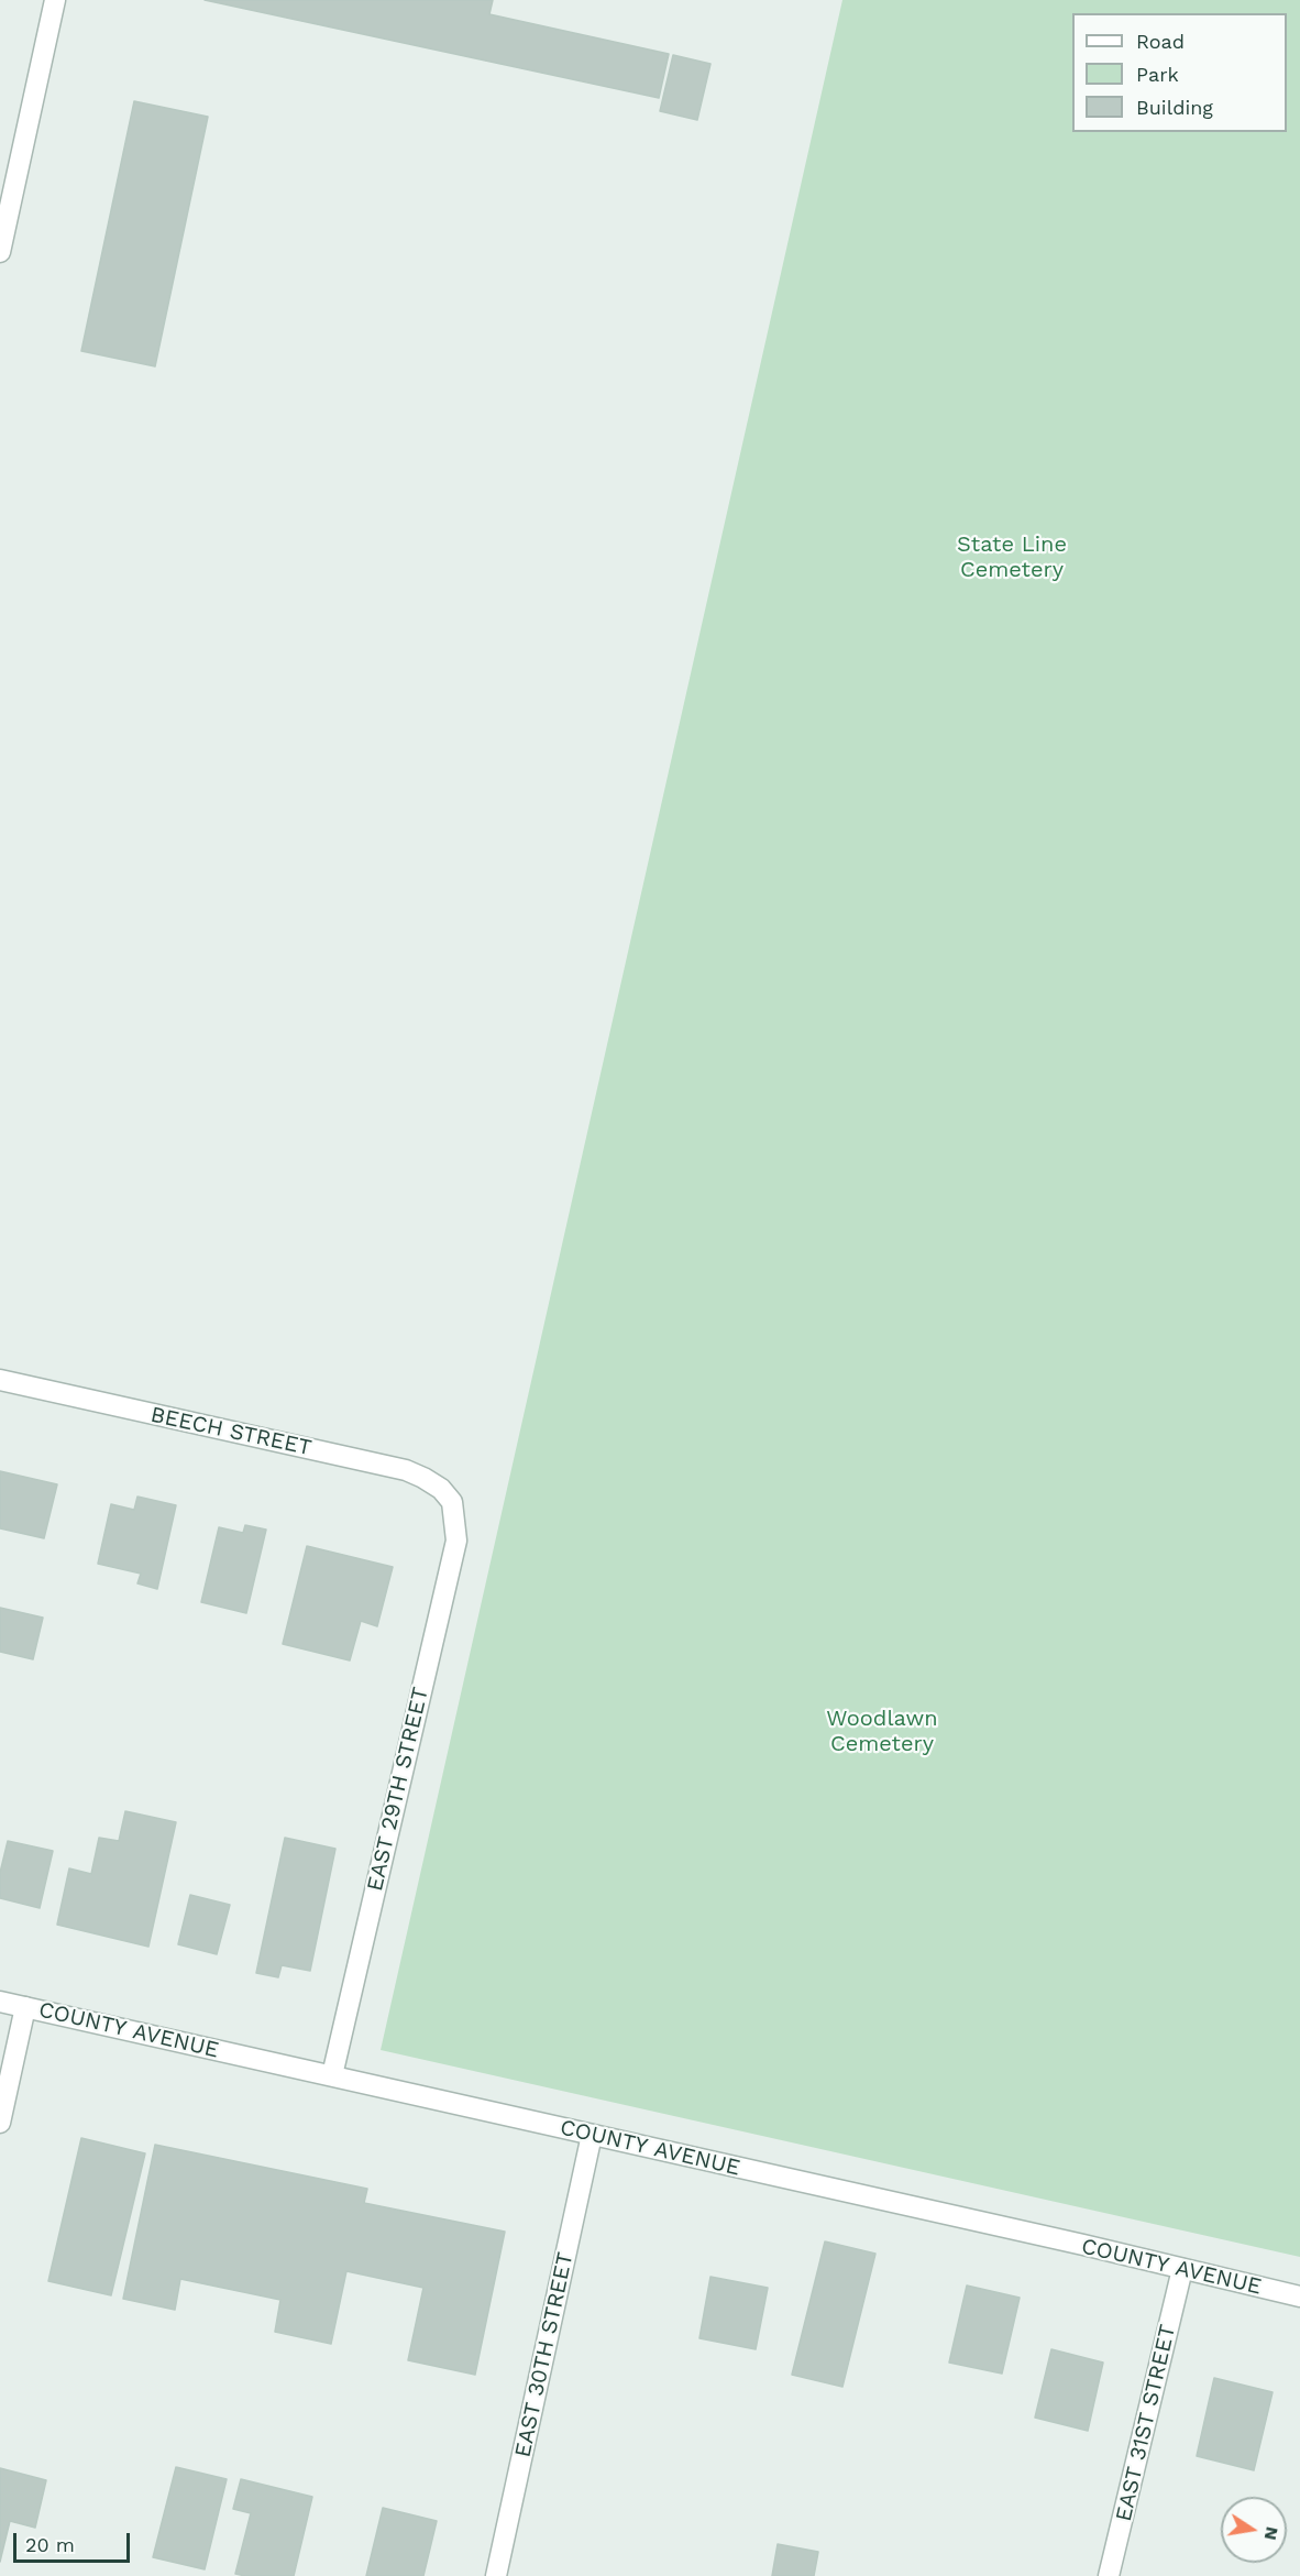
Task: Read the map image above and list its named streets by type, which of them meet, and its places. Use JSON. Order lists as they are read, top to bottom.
{
  "streets": {
    "street": [
      "BEECH STREET",
      "EAST 29TH STREET",
      "COUNTY AVENUE",
      "EAST 30TH STREET",
      "EAST 31ST STREET"
    ]
  },
  "crossings": [
    ["BEECH STREET", "EAST 29TH STREET"],
    ["EAST 29TH STREET", "COUNTY AVENUE"],
    ["COUNTY AVENUE", "EAST 30TH STREET"],
    ["COUNTY AVENUE", "EAST 31ST STREET"]
  ],
  "parks": ["State Line Cemetery", "Woodlawn Cemetery"],
  "legend": ["Road", "Park", "Building"],
  "scale_bar": "20 m",
  "north": "right"
}
